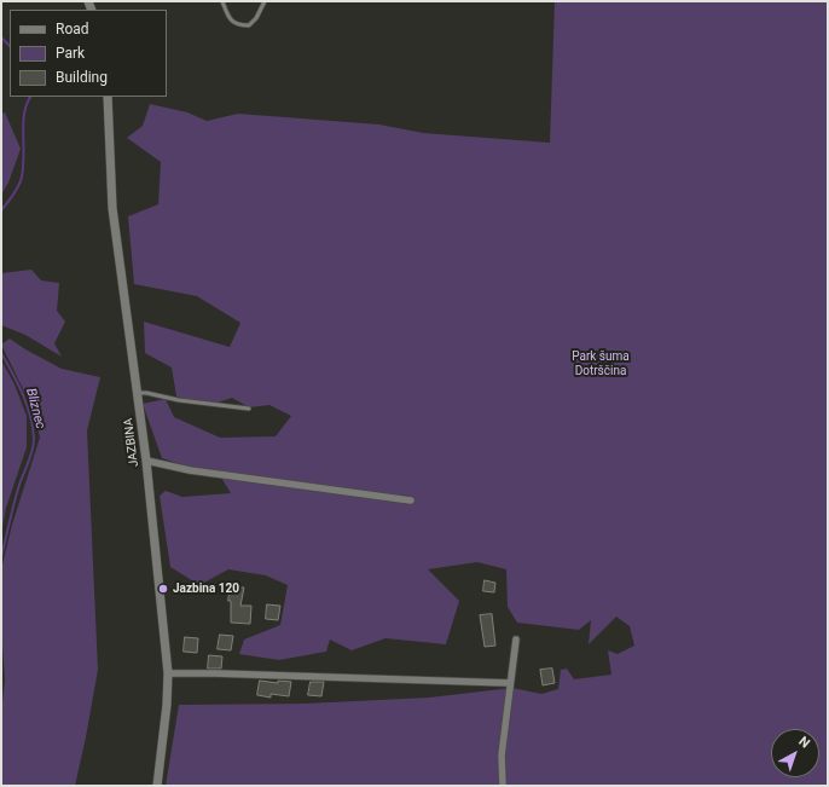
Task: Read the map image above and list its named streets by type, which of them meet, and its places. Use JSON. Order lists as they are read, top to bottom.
{
  "streets": {
    "street": ["JAZBINA"]
  },
  "water": ["Bliznec"],
  "parks": ["Park šuma Dotrščina"],
  "places": ["Jazbina 120"],
  "legend": ["Road", "Park", "Building"],
  "north": "top right"
}
